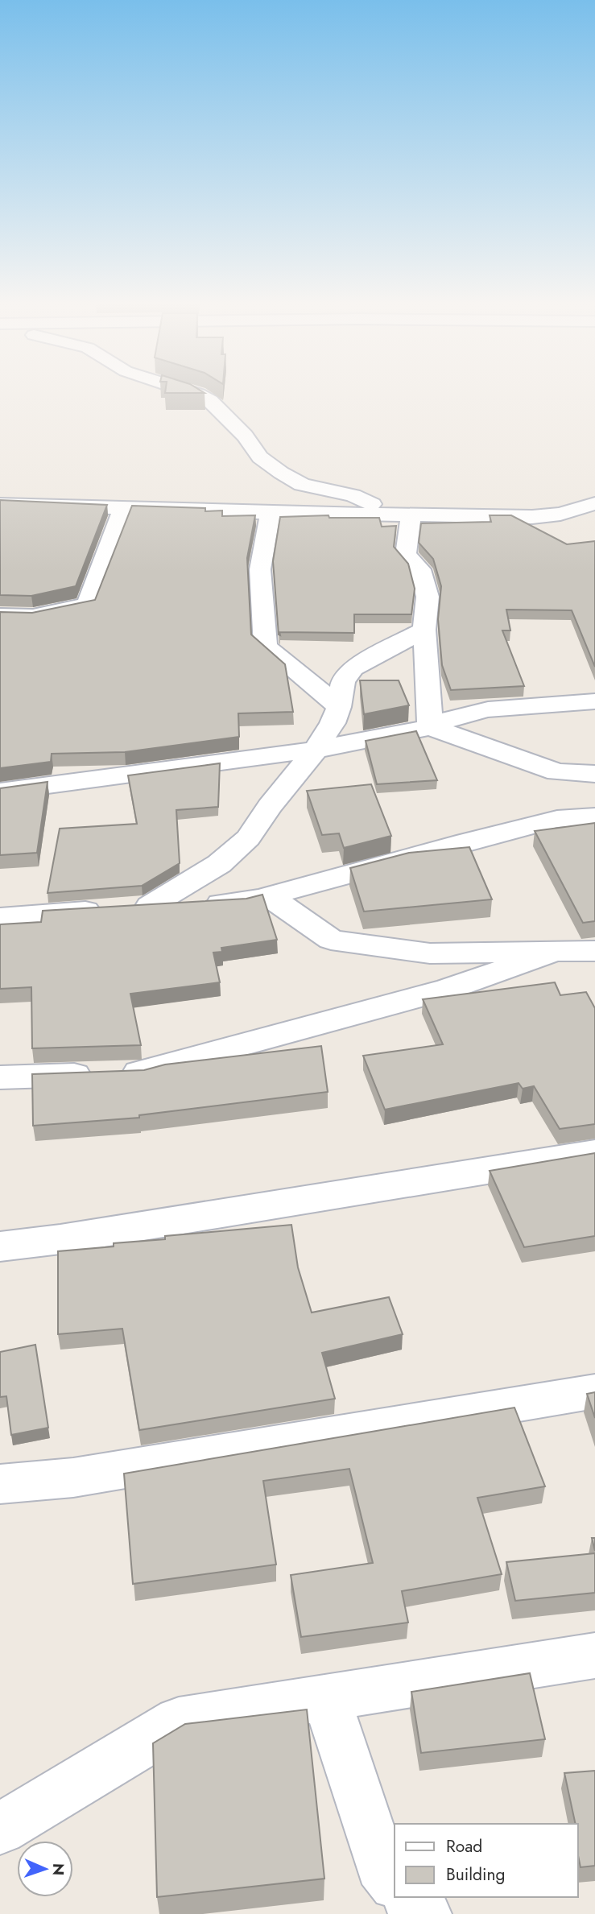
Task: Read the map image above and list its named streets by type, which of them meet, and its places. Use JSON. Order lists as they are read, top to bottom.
{
  "legend": ["Road", "Building"],
  "north": "right"
}
